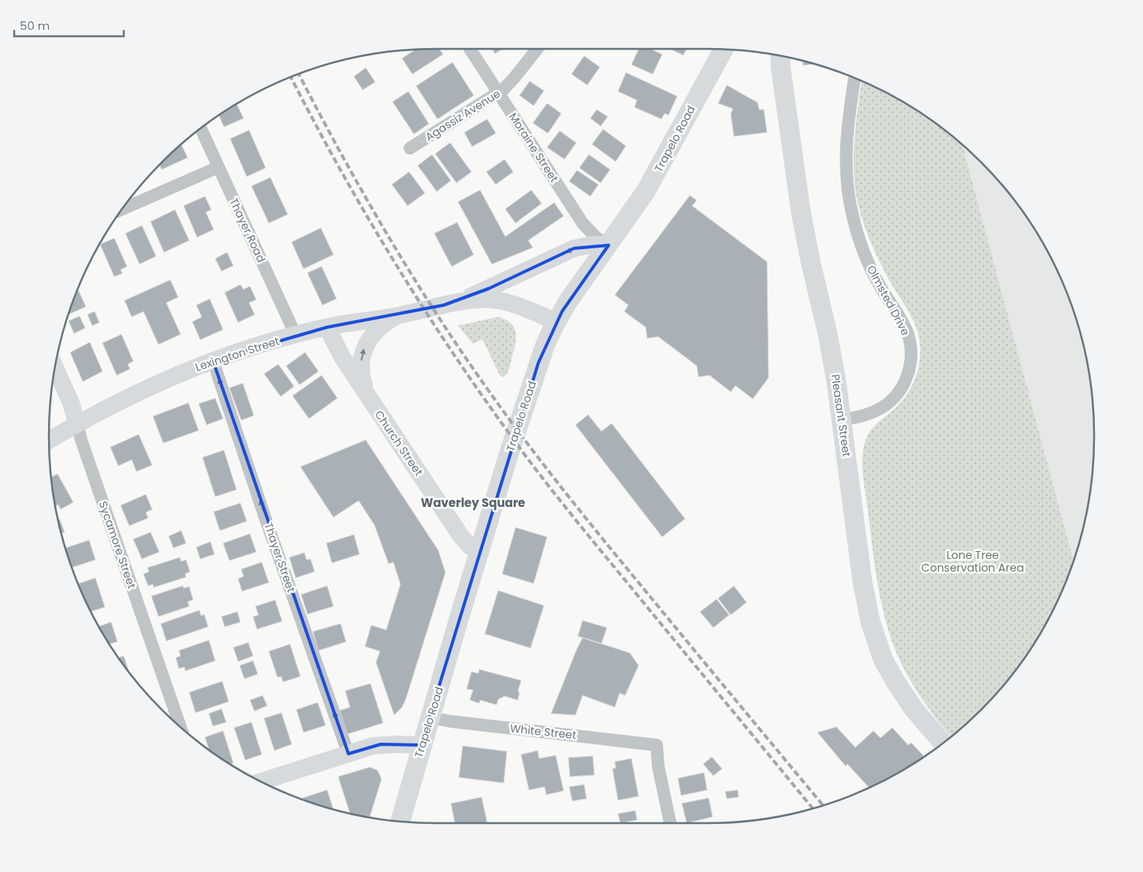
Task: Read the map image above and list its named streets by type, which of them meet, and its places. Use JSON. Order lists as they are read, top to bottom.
{
  "streets": {
    "main road": ["Trapelo Road", "Pleasant Street"],
    "street": [
      "Agassiz Avenue",
      "Moraine Street",
      "Thayer Road",
      "Olmsted Drive",
      "Lexington Street",
      "Church Street",
      "Sycamore Street",
      "Thayer Street",
      "White Street"
    ]
  },
  "crossings": [
    ["Agassiz Avenue", "Moraine Street"],
    ["Trapelo Road", "Moraine Street"],
    ["Trapelo Road", "Lexington Street"],
    ["Trapelo Road", "Church Street"],
    ["Trapelo Road", "White Street"],
    ["Moraine Street", "Lexington Street"],
    ["Thayer Road", "Lexington Street"],
    ["Olmsted Drive", "Pleasant Street"],
    ["Lexington Street", "Church Street"],
    ["Lexington Street", "Sycamore Street"],
    ["Lexington Street", "Thayer Street"]
  ],
  "one_way": ["Thayer Street"],
  "districts": ["Waverley Square"],
  "parks": ["Lone Tree Conservation Area"],
  "scale_bar": "50 m"
}
